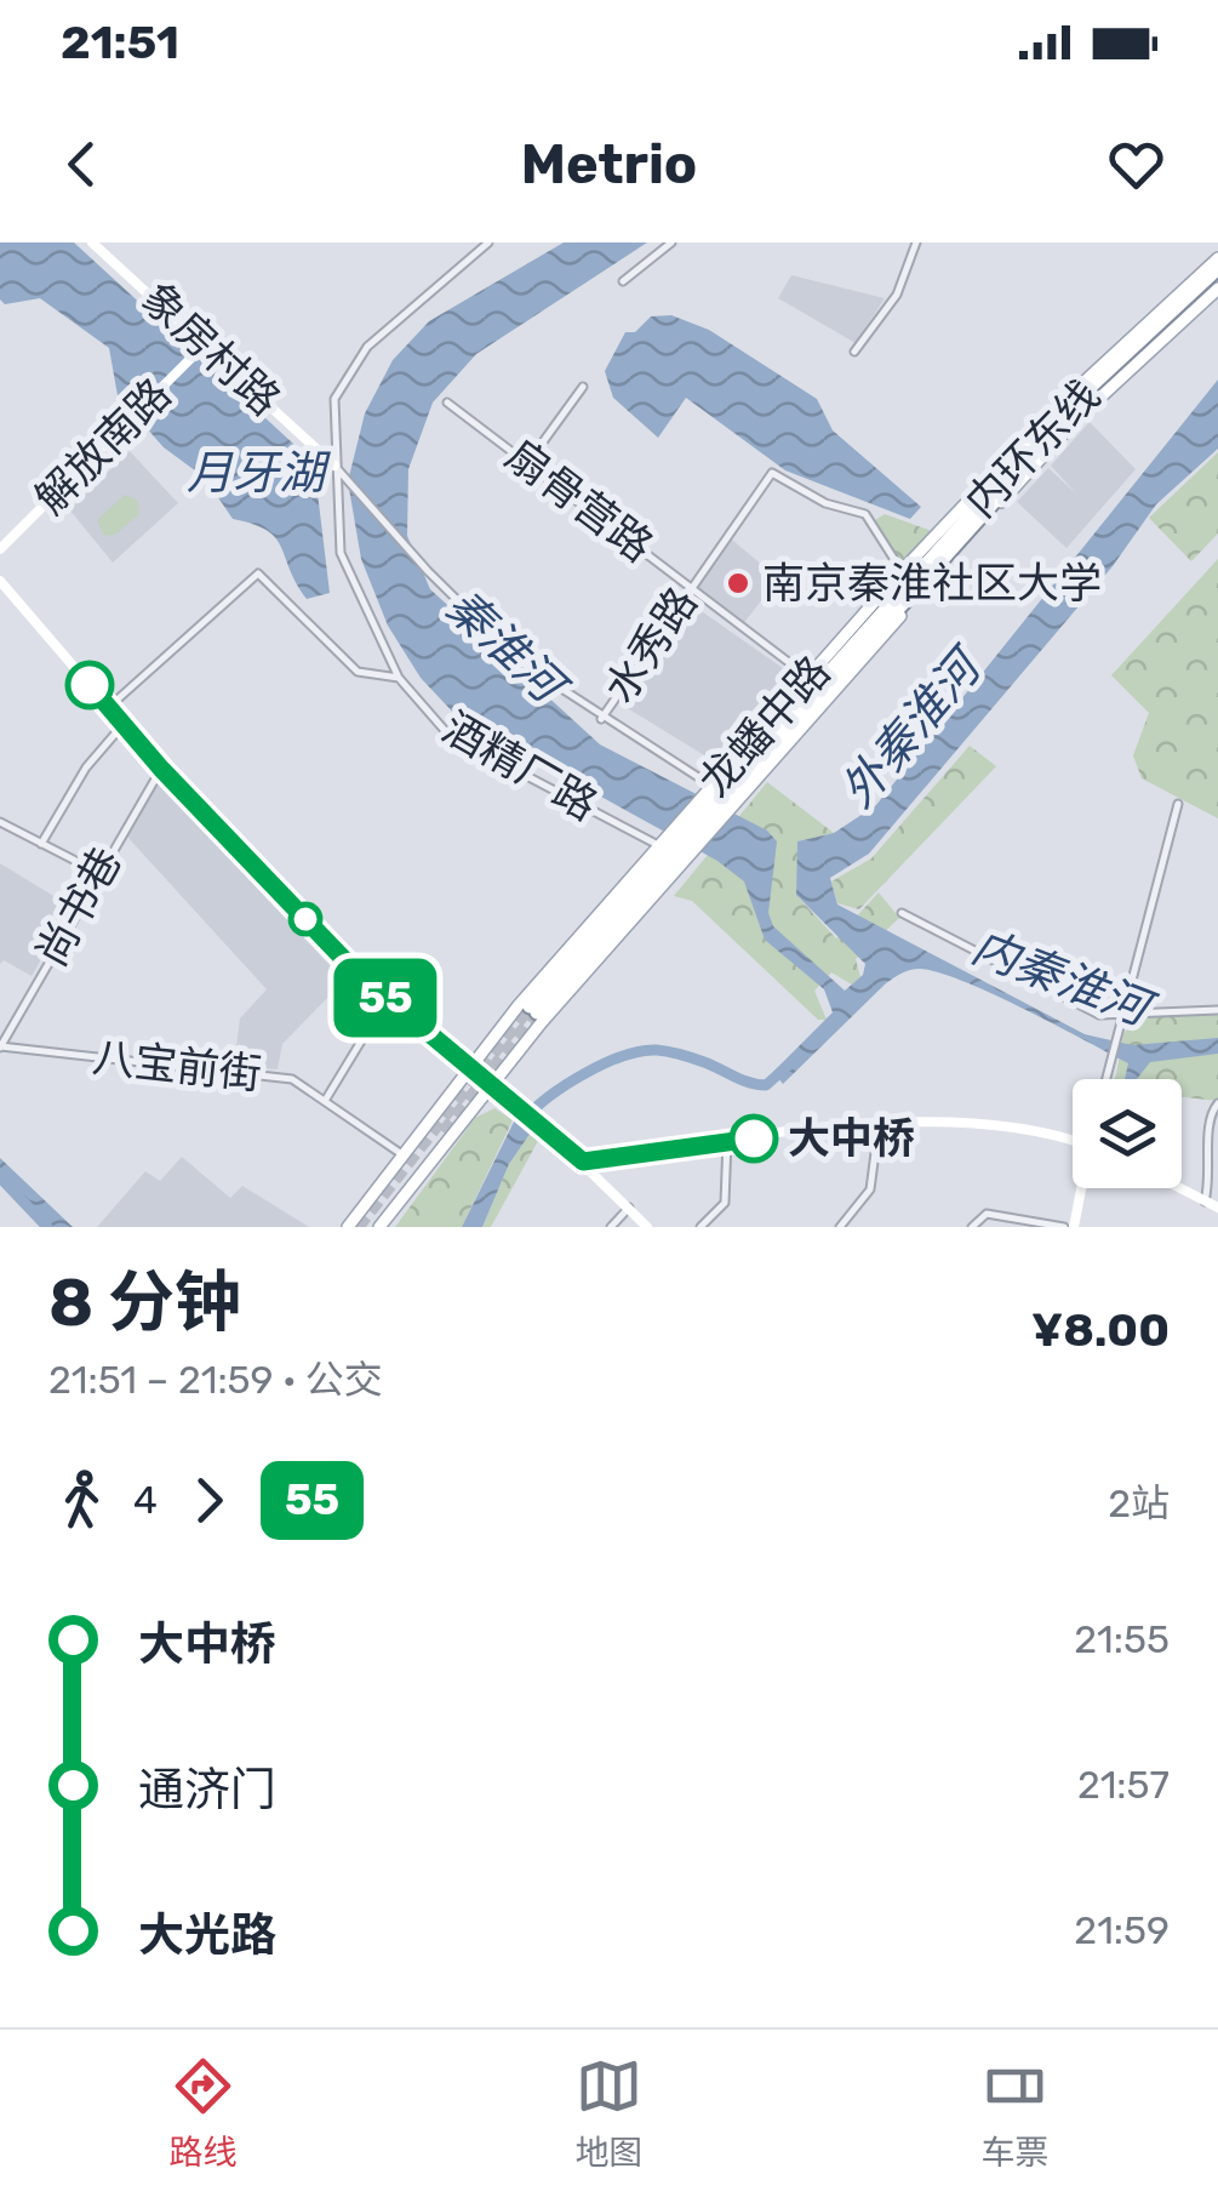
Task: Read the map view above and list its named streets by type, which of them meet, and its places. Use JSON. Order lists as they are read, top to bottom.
{
  "streets": {
    "highway": ["内环东线"],
    "main road": ["龙蟠中路"],
    "street": [
      "象房村路",
      "解放南路",
      "扇骨营路",
      "水秀路",
      "酒精厂路",
      "尚书巷",
      "八宝前街"
    ]
  },
  "crossings": [
    ["象房村路", "解放南路"],
    ["象房村路", "内环东线"],
    ["象房村路", "水秀路"],
    ["象房村路", "龙蟠中路"],
    ["象房村路", "酒精厂路"],
    ["内环东线", "龙蟠中路"],
    ["扇骨营路", "水秀路"],
    ["扇骨营路", "龙蟠中路"],
    ["水秀路", "龙蟠中路"],
    ["尚书巷", "八宝前街"]
  ],
  "water": [
    "月牙湖",
    "秦淮河",
    "外秦淮河",
    "内秦淮河"
  ],
  "places": ["南京秦淮社区大学", "大中桥"],
  "lines": ["bus line 55"],
  "page": {
    "status": "21:51",
    "header": "Metrio",
    "on_map": "55",
    "heading": ["8 分钟", "21:51 – 21:59 · 公交", "¥8.00"],
    "legs": ["4", "55", "2站"],
    "list": [
      {
        "name": "大中桥",
        "value": "21:55"
      },
      {
        "name": "通济门",
        "value": "21:57"
      },
      {
        "name": "大光路",
        "value": "21:59"
      }
    ],
    "tabs": ["路线", "地图", "车票"]
  }
}
